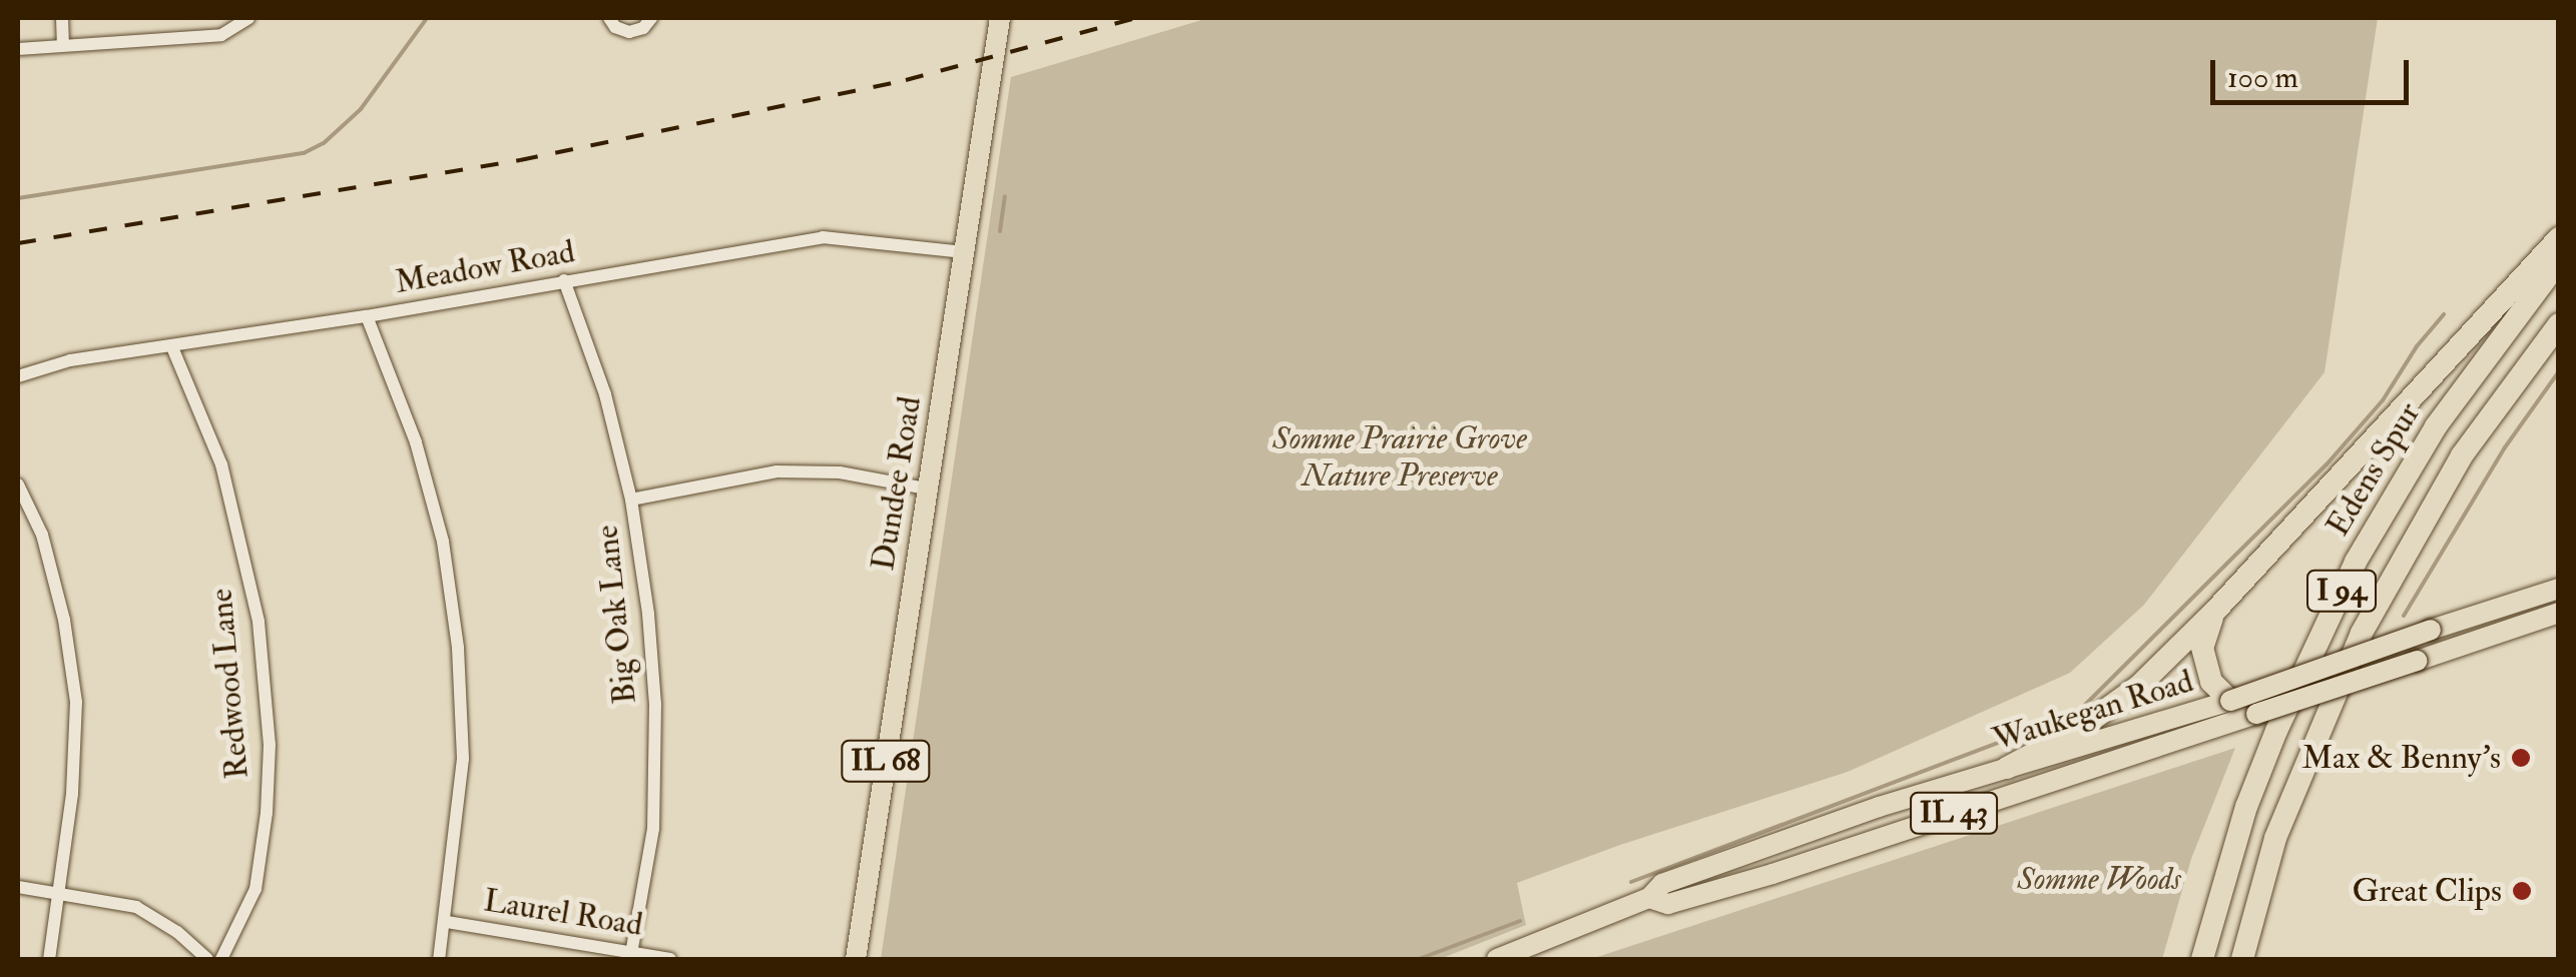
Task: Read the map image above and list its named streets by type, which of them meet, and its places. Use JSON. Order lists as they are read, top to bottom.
{
  "streets": {
    "highway": ["Edens Spur", "I 94"],
    "main road": [
      "Dundee Road",
      "Waukegan Road",
      "IL 68",
      "IL 43"
    ],
    "street": [
      "Meadow Road",
      "Big Oak Lane",
      "Redwood Lane",
      "Laurel Road"
    ]
  },
  "crossings": [
    ["Meadow Road", "Dundee Road"],
    ["Meadow Road", "Big Oak Lane"],
    ["Meadow Road", "Redwood Lane"],
    ["Big Oak Lane", "Laurel Road"]
  ],
  "parks": ["Somme Prairie Grove Nature Preserve", "Somme Woods"],
  "places": ["Max & Benny's", "Great Clips"],
  "scale_bar": "100 m"
}
